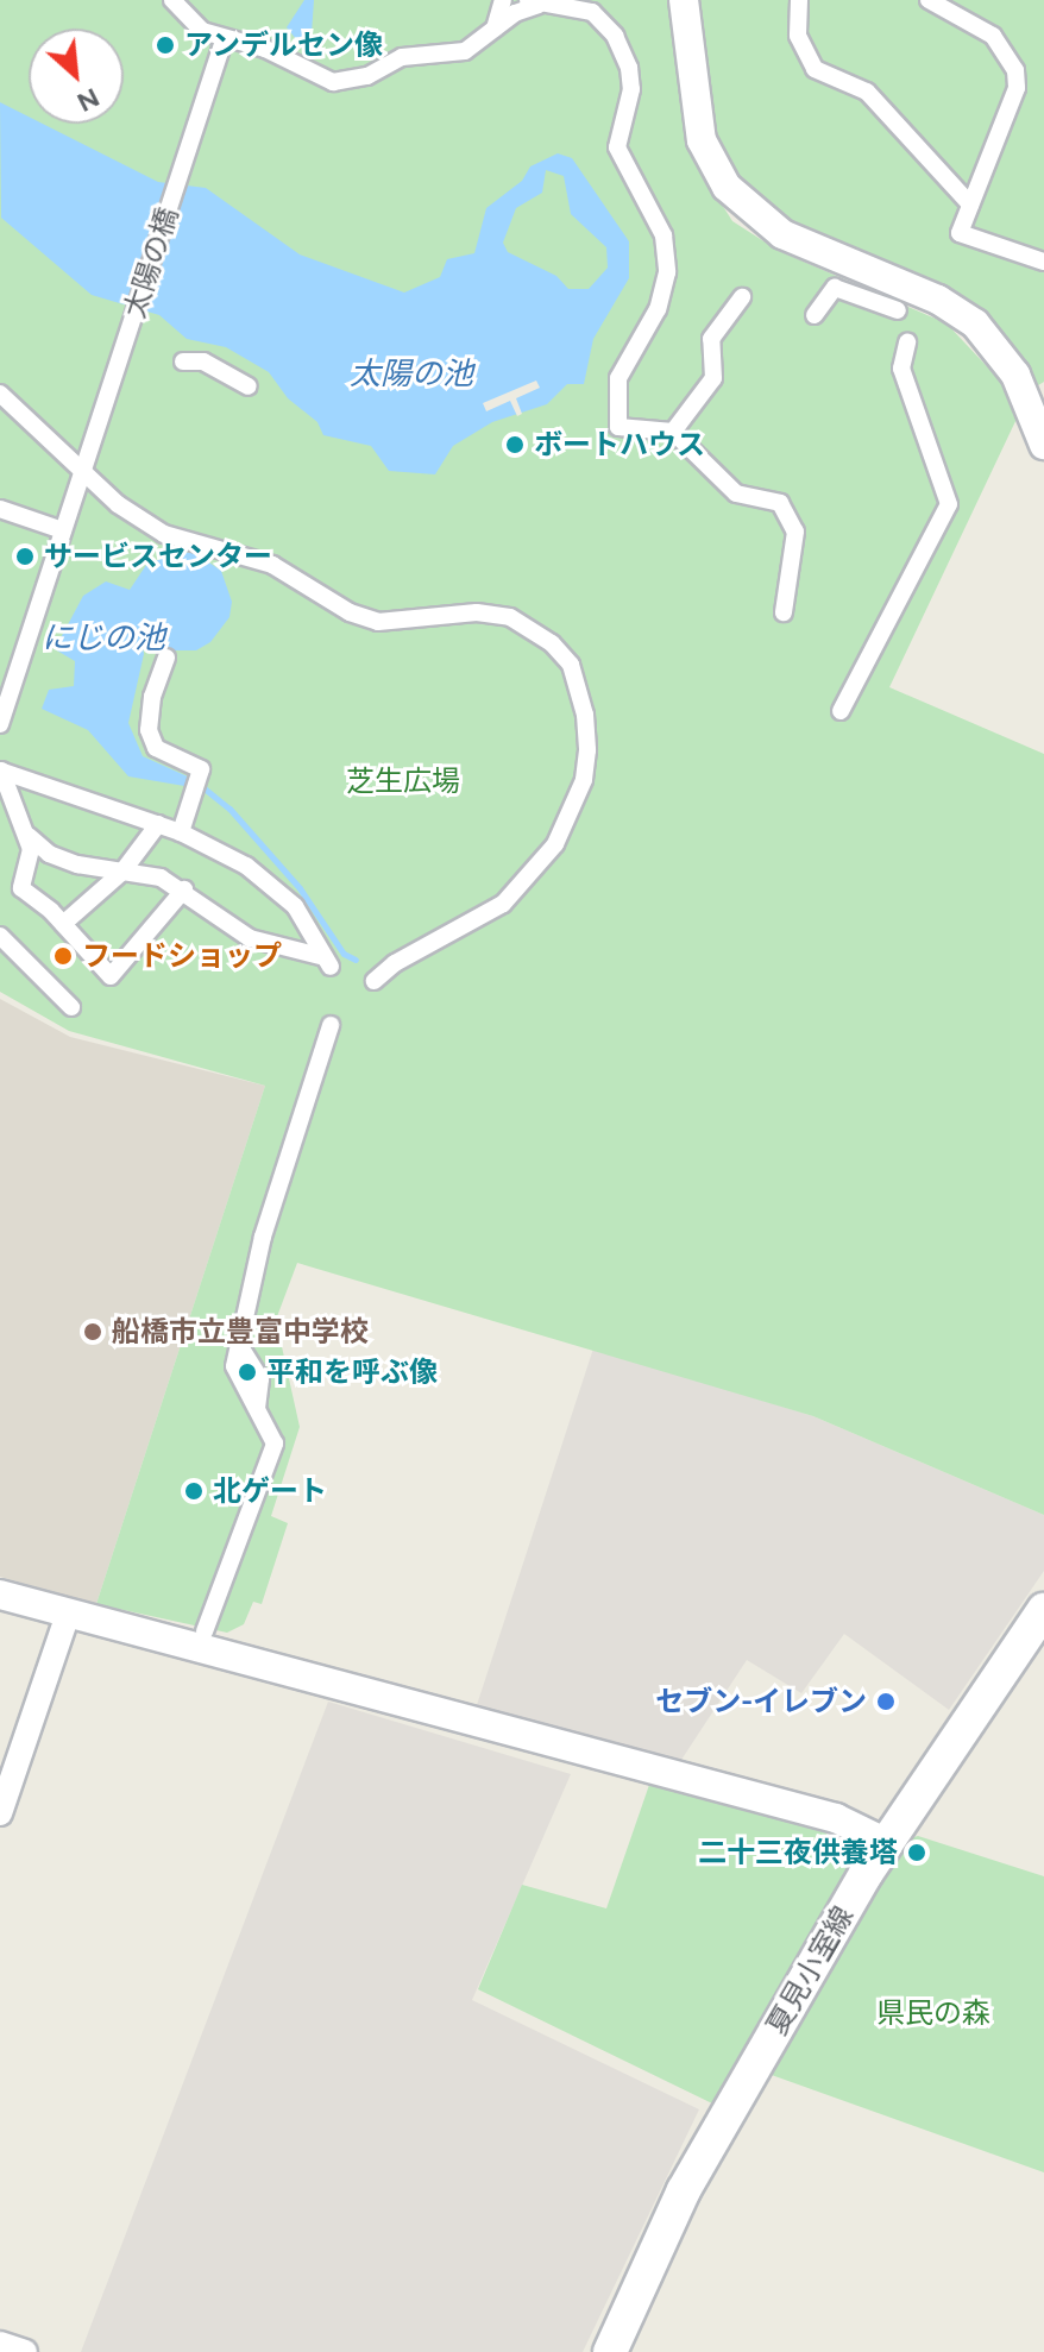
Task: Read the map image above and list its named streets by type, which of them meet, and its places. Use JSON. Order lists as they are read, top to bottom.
{
  "streets": {
    "main road": ["夏見小室線"],
    "street": ["太陽の橋"]
  },
  "water": ["太陽の池", "にじの池"],
  "parks": ["芝生広場", "県民の森"],
  "places": [
    "アンデルセン像",
    "ボートハウス",
    "サービスセンター",
    "フードショップ",
    "船橋市立豊富中学校",
    "平和を呼ぶ像",
    "北ゲート",
    "セブン-イレブン",
    "二十三夜供養塔"
  ],
  "north": "bottom right"
}
